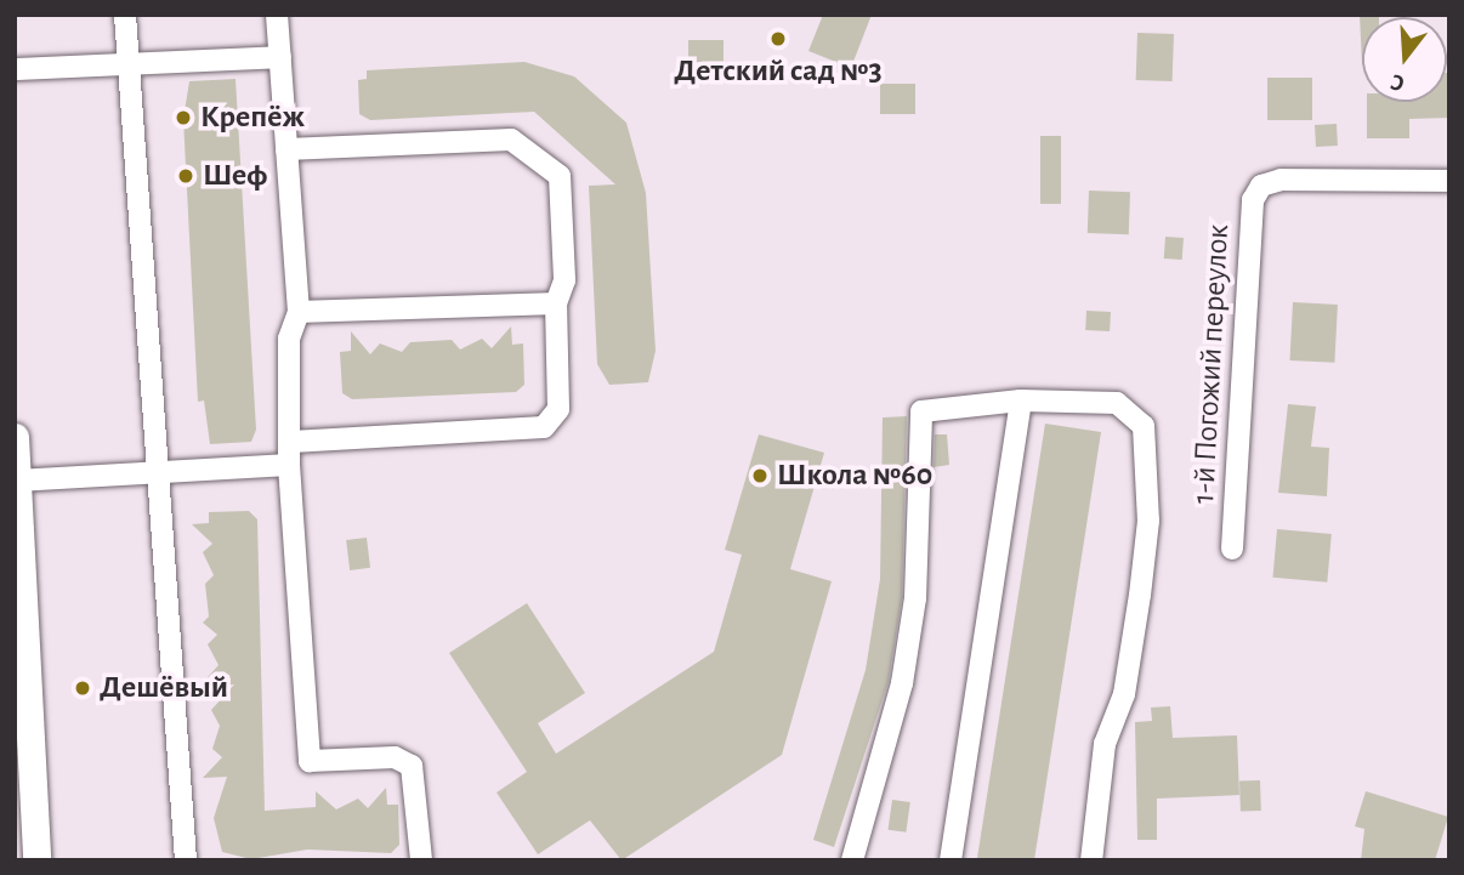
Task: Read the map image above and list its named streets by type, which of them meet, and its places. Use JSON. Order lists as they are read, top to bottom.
{
  "streets": {
    "street": ["1-й Погожий переулок"]
  },
  "places": [
    "Детский сад №3",
    "Крепёж",
    "Шеф",
    "Школа №60",
    "Дешёвый"
  ],
  "north": "bottom"
}
